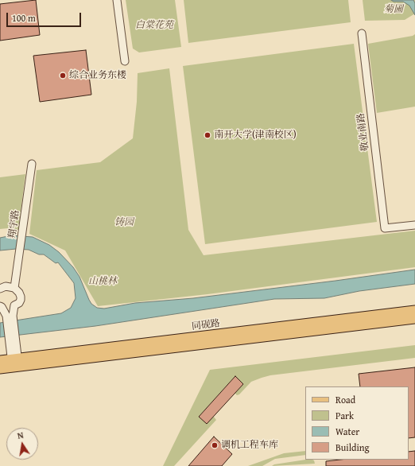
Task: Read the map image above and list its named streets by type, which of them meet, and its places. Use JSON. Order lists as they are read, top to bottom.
{
  "streets": {
    "main road": ["同砚路"],
    "street": ["敬业南路", "翔宇路"]
  },
  "parks": [
    "菊圃",
    "白棠花苑",
    "铸园",
    "山桃林"
  ],
  "places": ["综合业务东楼", "南开大学(津南校区)", "调机工程车库"],
  "legend": [
    "Road",
    "Park",
    "Water",
    "Building"
  ],
  "scale_bar": "100 m",
  "north": "top"
}
